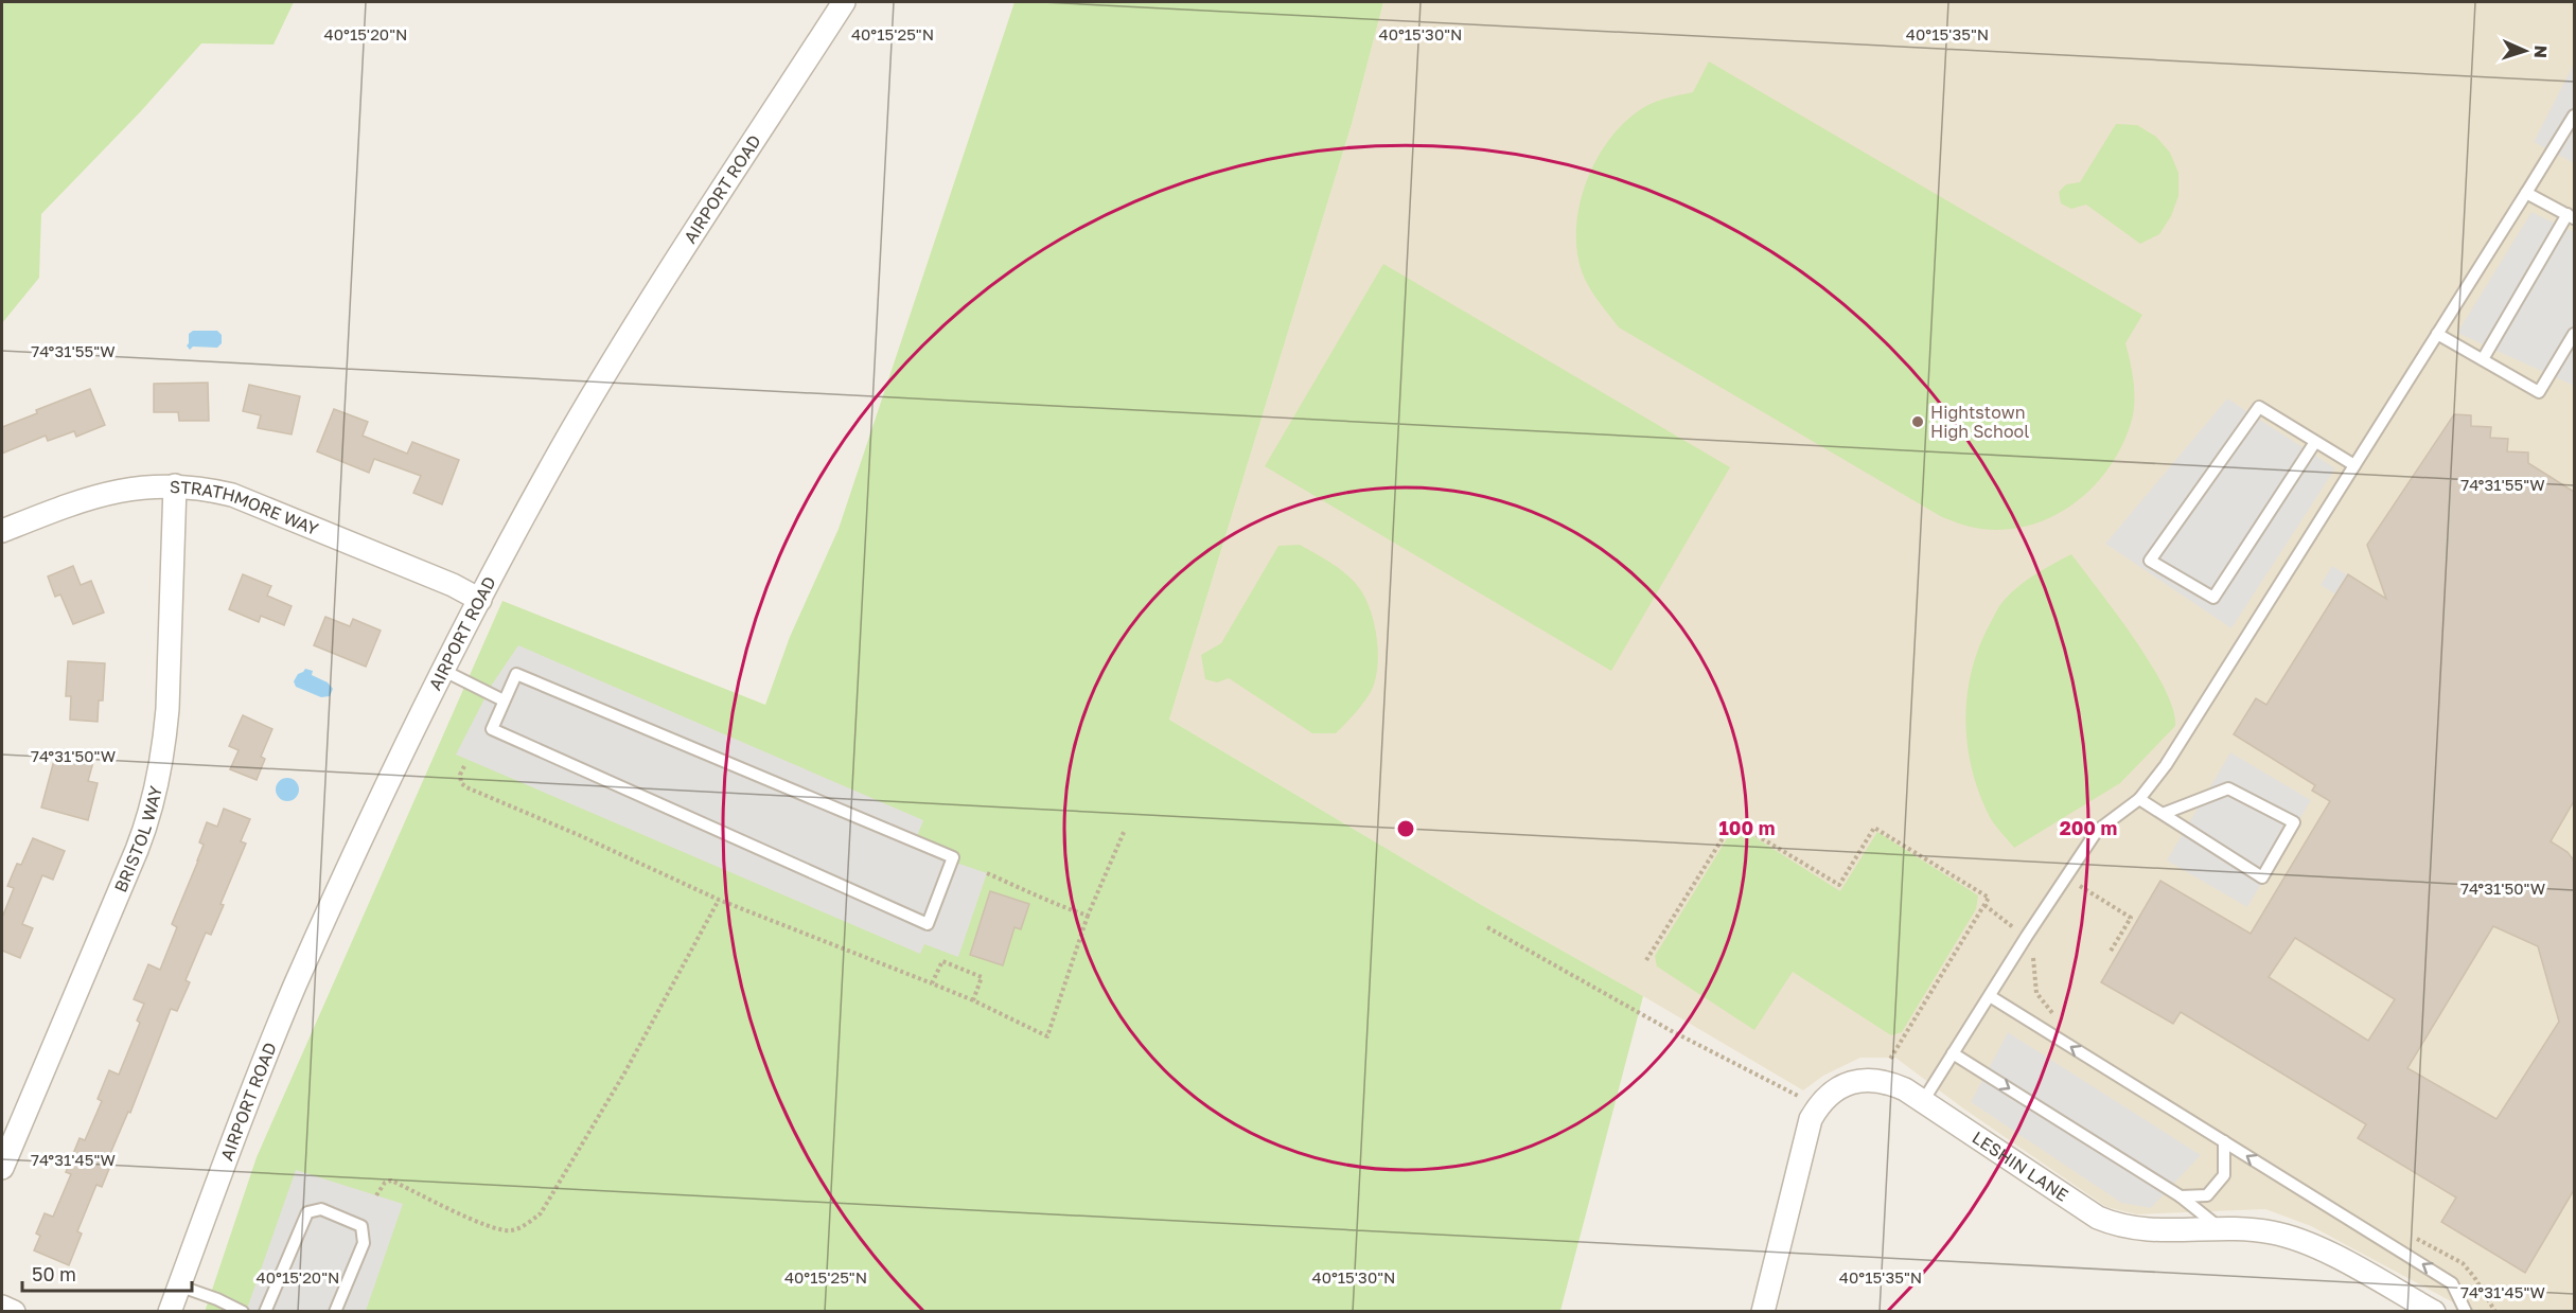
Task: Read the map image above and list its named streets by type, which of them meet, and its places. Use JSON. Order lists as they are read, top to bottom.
{
  "streets": {
    "street": [
      "AIRPORT ROAD",
      "STRATHMORE WAY",
      "BRISTOL WAY",
      "LESHIN LANE"
    ]
  },
  "crossings": [
    ["AIRPORT ROAD", "STRATHMORE WAY"],
    ["STRATHMORE WAY", "BRISTOL WAY"]
  ],
  "places": ["Hightstown High School"],
  "scale_bar": "50 m",
  "north": "right",
  "coordinates": [
    "40°15'20\"N",
    "40°15'25\"N",
    "40°15'30\"N",
    "40°15'35\"N",
    "74°31'55\"W",
    "74°31'50\"W",
    "74°31'45\"W"
  ],
  "rings": ["100 m", "200 m"]
}
